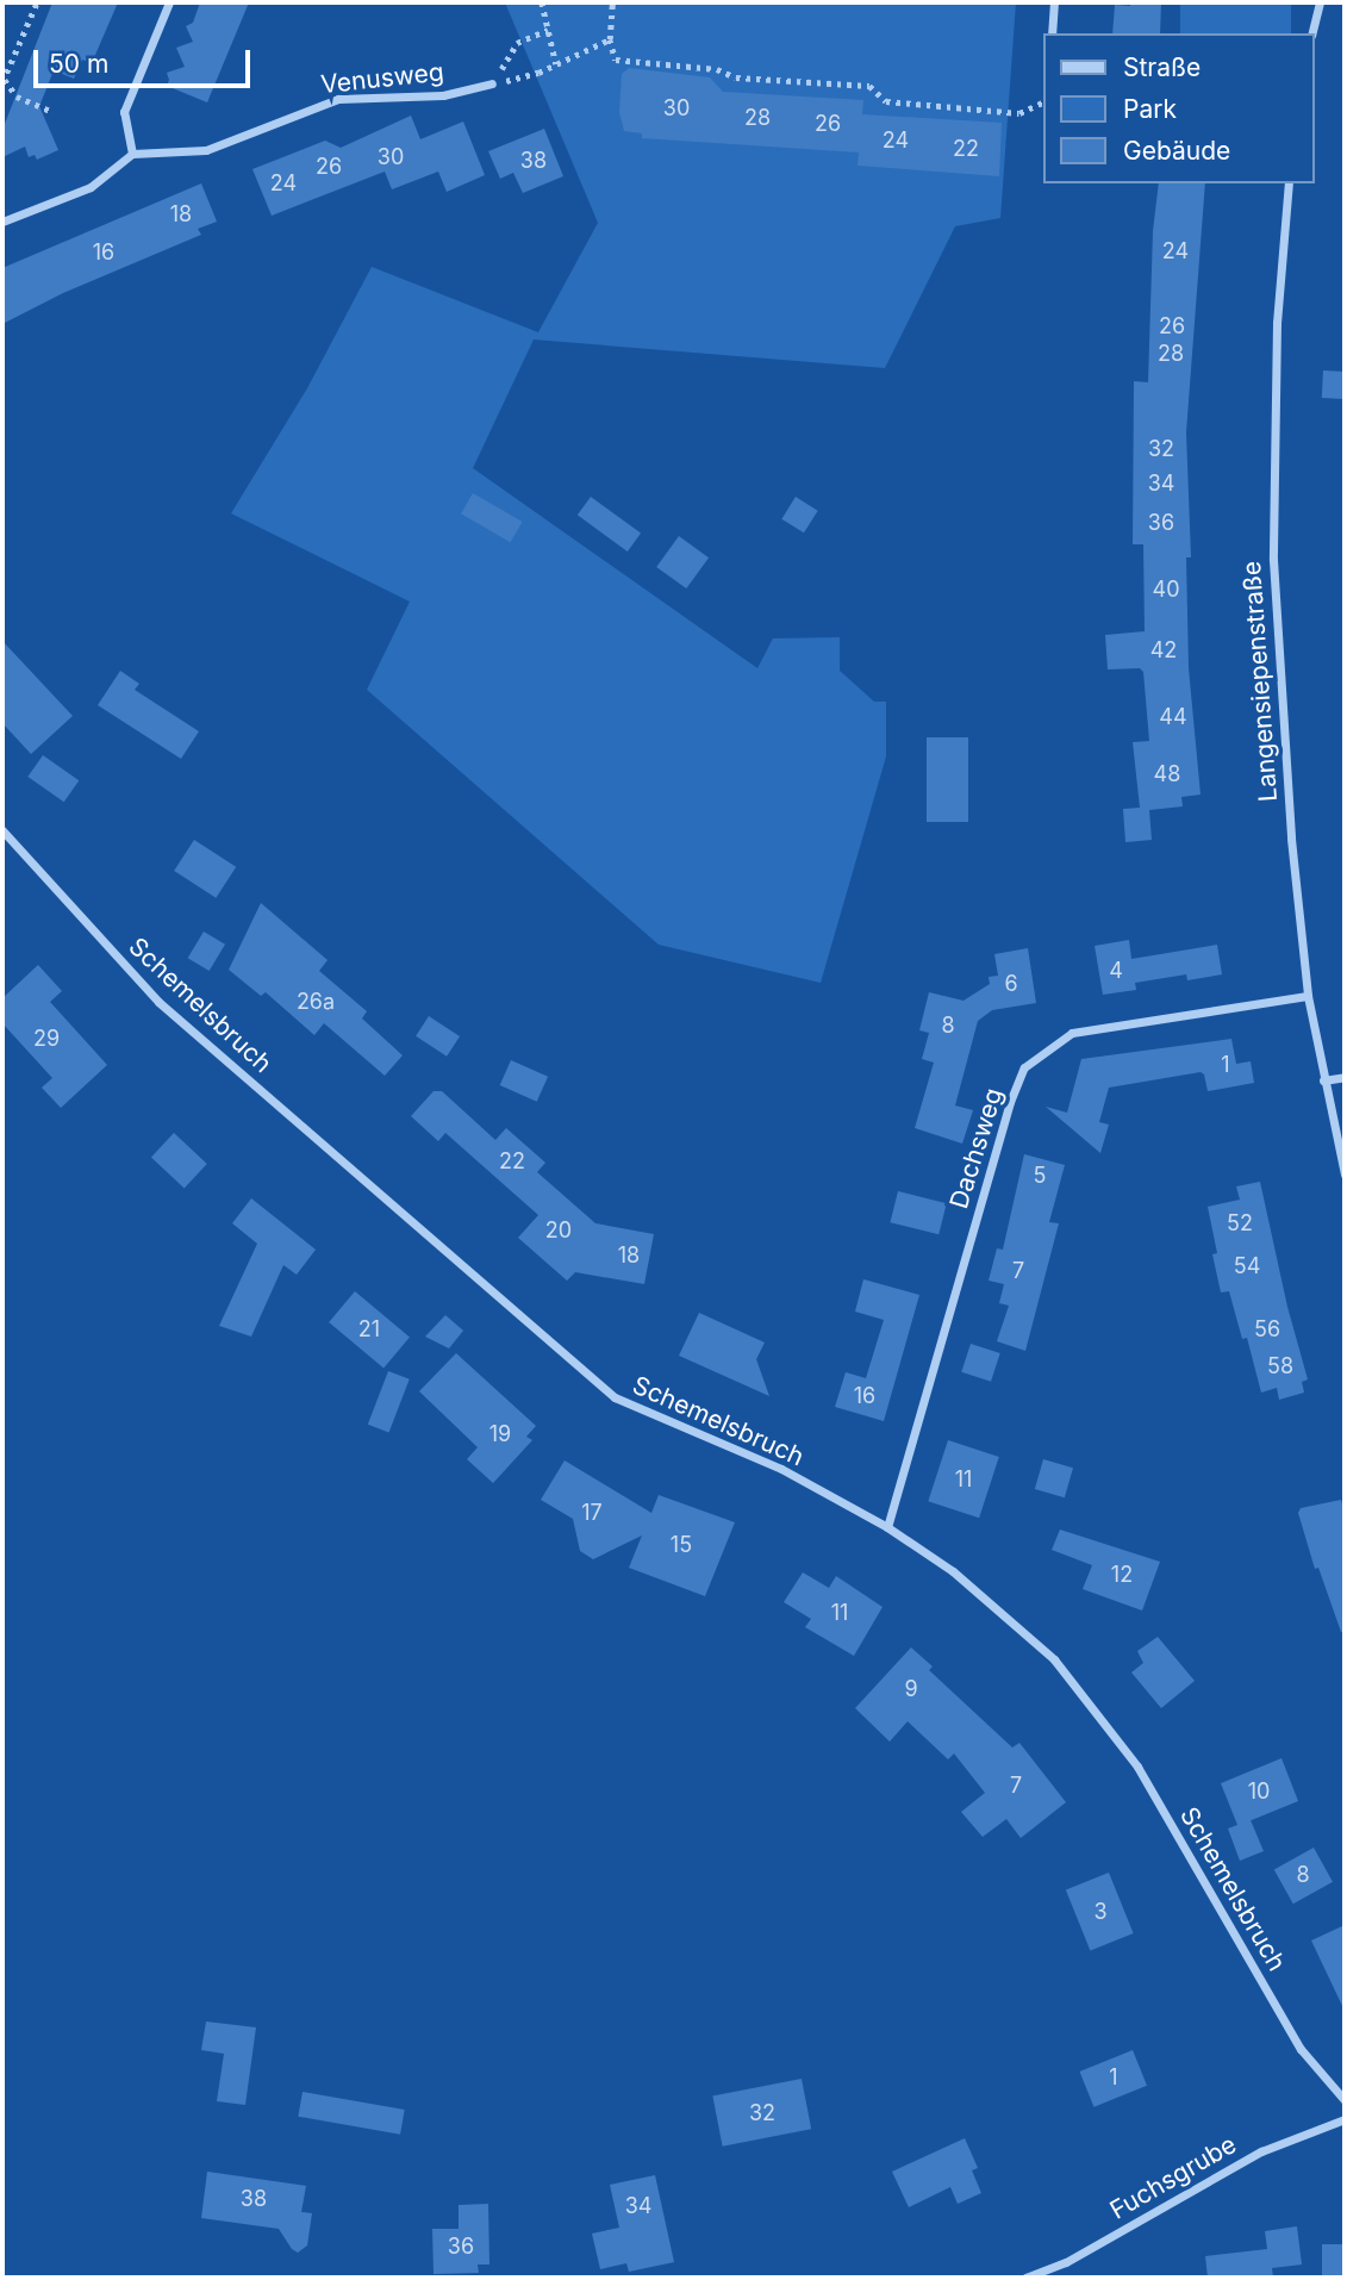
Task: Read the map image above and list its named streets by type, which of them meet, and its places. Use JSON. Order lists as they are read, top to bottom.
{
  "streets": {
    "street": [
      "Venusweg",
      "Langensiepenstraße",
      "Schemelsbruch",
      "Dachsweg",
      "Fuchsgrube"
    ]
  },
  "crossings": [
    ["Langensiepenstraße", "Dachsweg"],
    ["Schemelsbruch", "Dachsweg"]
  ],
  "house_numbers": [
    "30",
    "28",
    "26",
    "24",
    "22",
    "30",
    "38",
    "26",
    "24",
    "18",
    "24",
    "16",
    "26",
    "28",
    "32",
    "34",
    "36",
    "40",
    "42",
    "44",
    "48",
    "4",
    "6",
    "26a",
    "8",
    "29",
    "1",
    "22",
    "5",
    "52",
    "20",
    "18",
    "54",
    "7",
    "21",
    "56",
    "58",
    "16",
    "19",
    "11",
    "17",
    "15",
    "12",
    "11",
    "9",
    "7",
    "10",
    "8",
    "3",
    "1",
    "32",
    "38",
    "34",
    "36"
  ],
  "legend": ["Straße", "Park", "Gebäude"],
  "scale_bar": "50 m"
}
